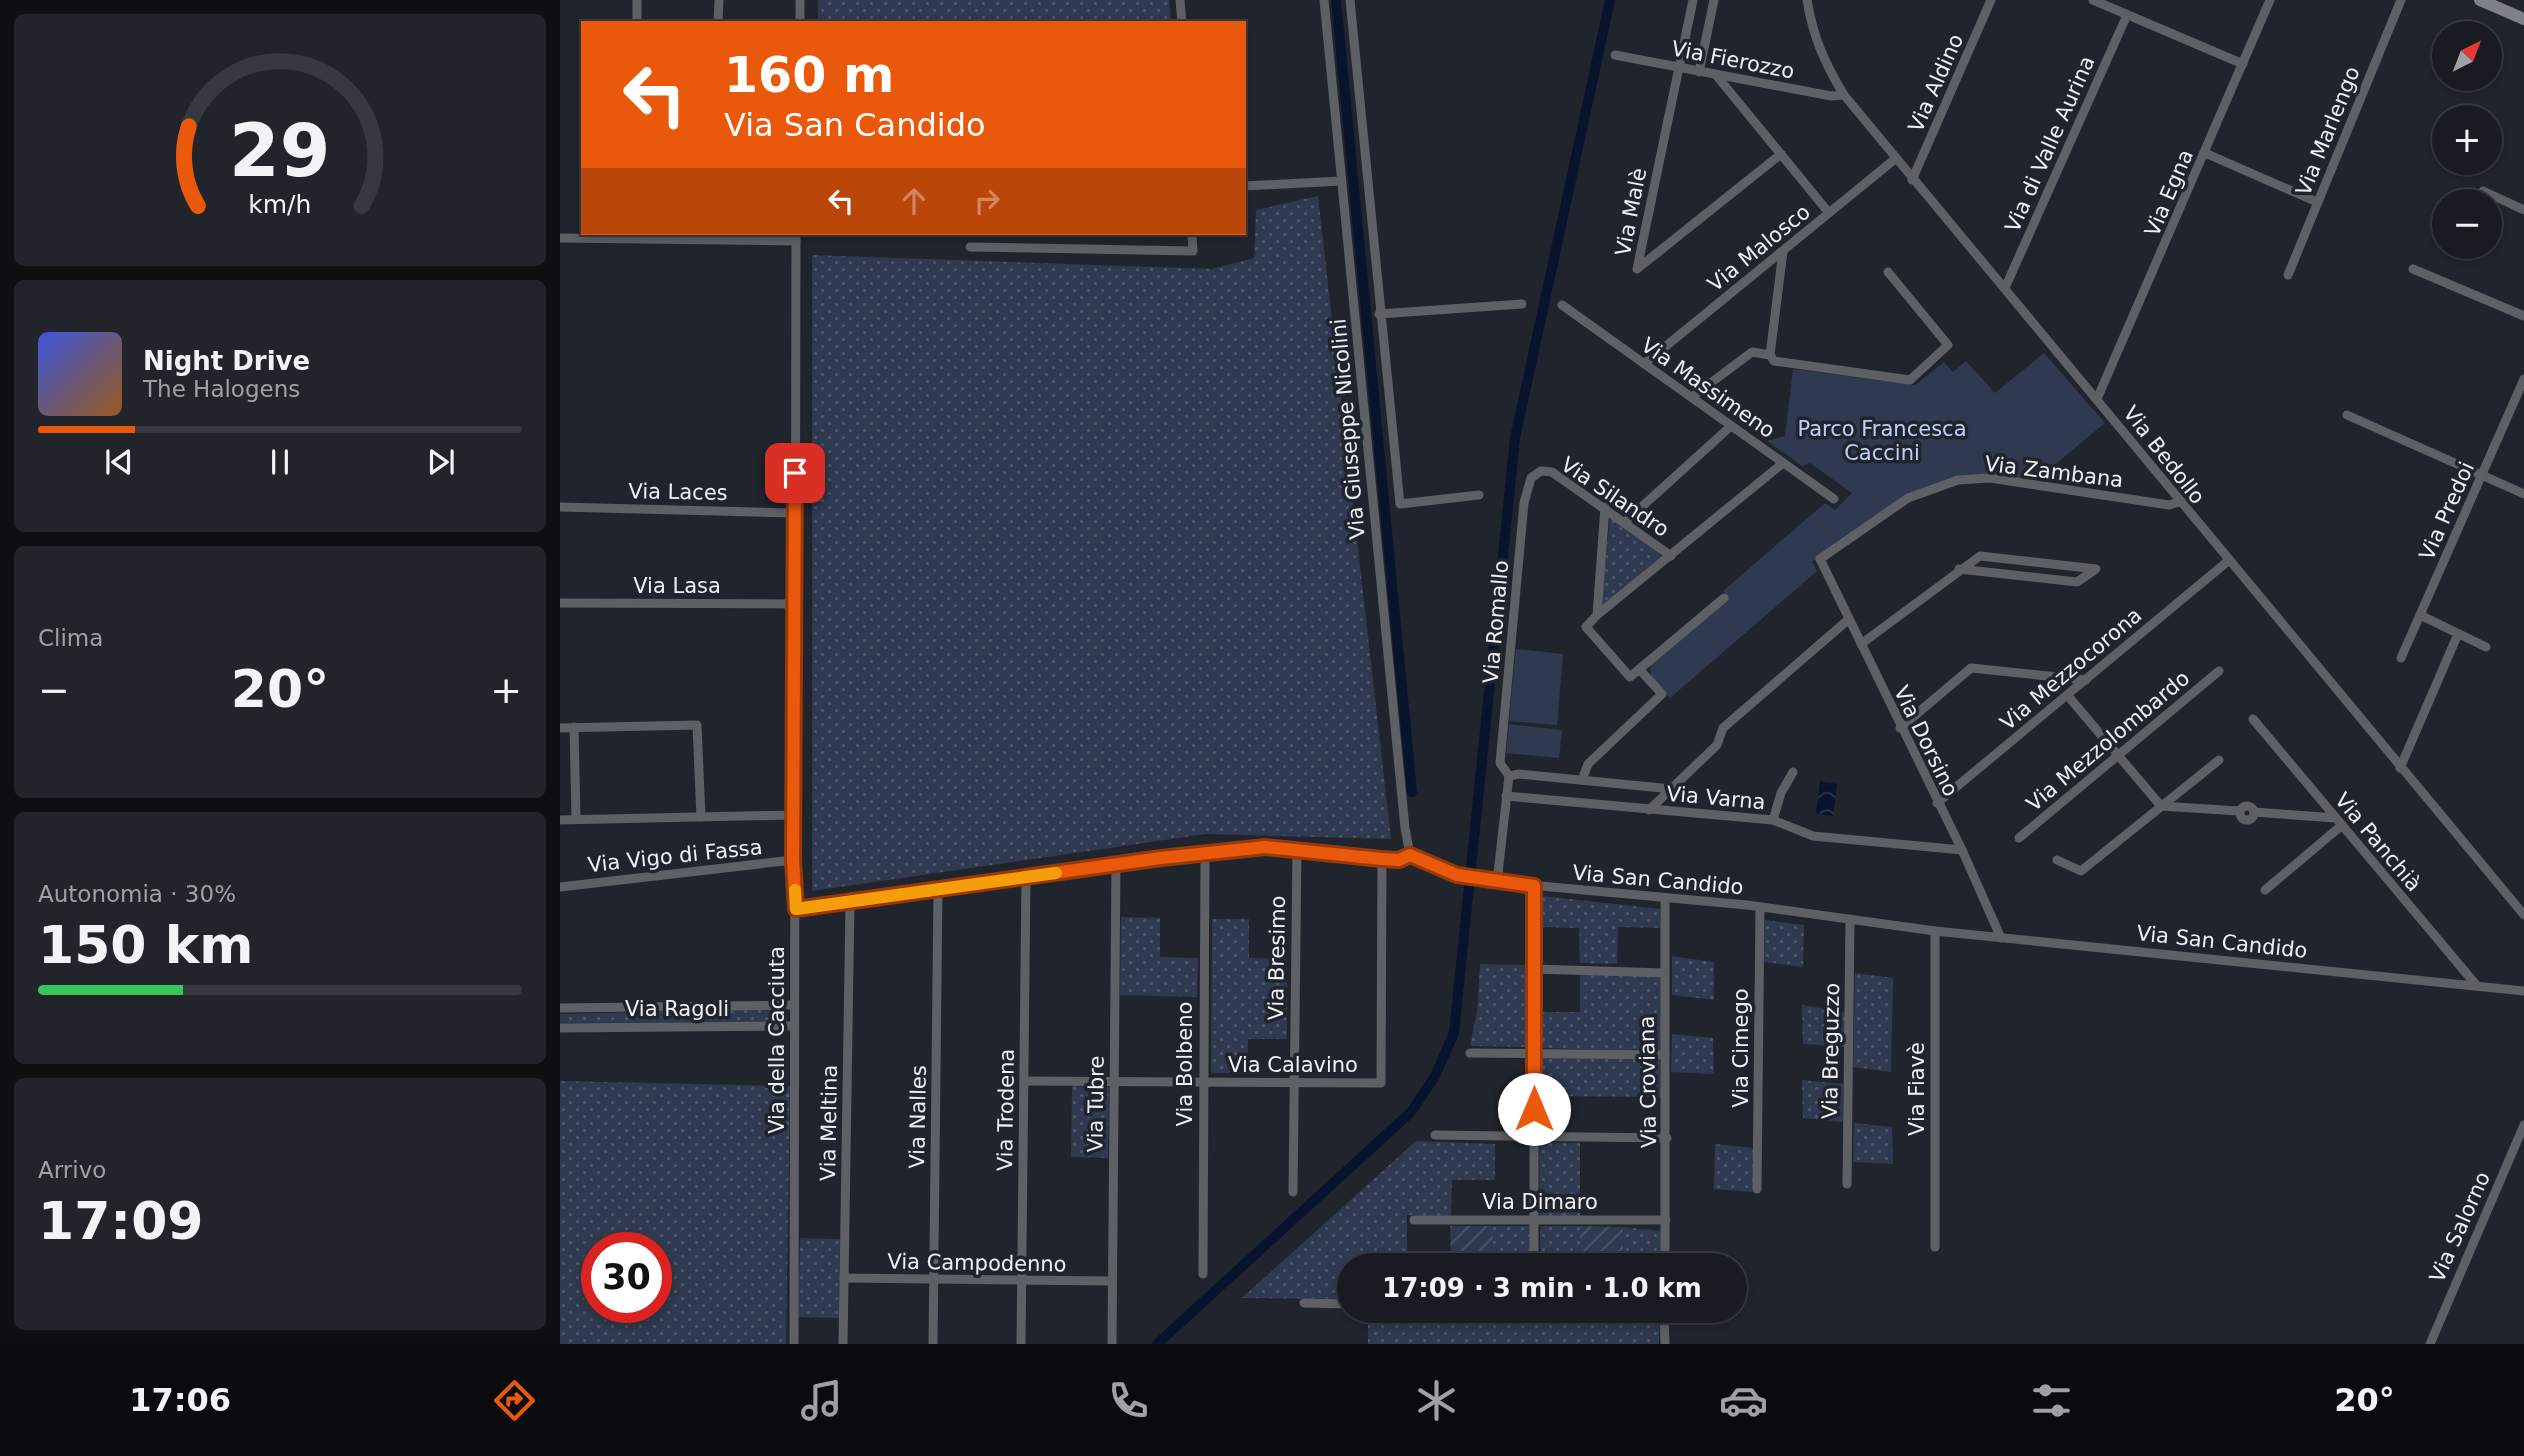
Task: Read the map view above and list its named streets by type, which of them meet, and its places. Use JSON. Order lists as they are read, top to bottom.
{
  "streets": {
    "street": [
      "Via Fierozzo",
      "Via Aldino",
      "Via Marlengo",
      "Via di Valle Aurina",
      "Via Egna",
      "Via Malè",
      "Via Malosco",
      "Via Massimeno",
      "Via Giuseppe Nicolini",
      "Via Bedollo",
      "Via Zambana",
      "Via Laces",
      "Via Silandro",
      "Via Predoi",
      "Via Lasa",
      "Via Romallo",
      "Via Mezzocorona",
      "Via Dorsino",
      "Via Mezzolombardo",
      "Via Varna",
      "Via Panchià",
      "Via Vigo di Fassa",
      "Via San Candido",
      "Via Bresimo",
      "Via Ragoli",
      "Via della Cacciuta",
      "Via Cimego",
      "Via Breguzzo",
      "Via Bolbeno",
      "Via Calavino",
      "Via Croviana",
      "Via Fiavè",
      "Via Tubre",
      "Via Trodena",
      "Via Nalles",
      "Via Meltina",
      "Via Dimaro",
      "Via Salorno",
      "Via Campodenno"
    ]
  },
  "crossings": [
    ["Via Fierozzo", "Via Malè"],
    ["Via Fierozzo", "Via Bedollo"],
    ["Via Aldino", "Via Bedollo"],
    ["Via di Valle Aurina", "Via Bedollo"],
    ["Via Egna", "Via Bedollo"],
    ["Via Malosco", "Via Massimeno"],
    ["Via Malosco", "Via Bedollo"],
    ["Via Giuseppe Nicolini", "Via San Candido"],
    ["Via Bedollo", "Via Zambana"],
    ["Via Bedollo", "Via Mezzocorona"],
    ["Via Zambana", "Via Dorsino"],
    ["Via Laces", "Via della Cacciuta"],
    ["Via Silandro", "Via Romallo"],
    ["Via Lasa", "Via della Cacciuta"],
    ["Via Mezzocorona", "Via Dorsino"],
    ["Via Dorsino", "Via Varna"],
    ["Via Dorsino", "Via San Candido"],
    ["Via Panchià", "Via San Candido"],
    ["Via Vigo di Fassa", "Via della Cacciuta"],
    ["Via San Candido", "Via Cimego"],
    ["Via San Candido", "Via Breguzzo"],
    ["Via San Candido", "Via Croviana"],
    ["Via San Candido", "Via Fiavè"],
    ["Via Bresimo", "Via Calavino"],
    ["Via Ragoli", "Via della Cacciuta"],
    ["Via Bolbeno", "Via Calavino"],
    ["Via Calavino", "Via Tubre"],
    ["Via Calavino", "Via Trodena"],
    ["Via Croviana", "Via Dimaro"],
    ["Via Tubre", "Via Campodenno"],
    ["Via Trodena", "Via Campodenno"],
    ["Via Nalles", "Via Campodenno"],
    ["Via Meltina", "Via Campodenno"]
  ],
  "parks": ["Parco Francesca Caccini"],
  "north": "top right",
  "page": {
    "map_buttons": ["+", "−"],
    "turn": ["160 m", "Via San Candido"],
    "song": ["Night Drive", "The Halogens"],
    "tile": [
      "Clima",
      ["Autonomia · 30%", "150 km"],
      ["Arrivo", "17:09"]
    ],
    "heat": ["−", "20°", "+"],
    "limit": "30",
    "trip": "17:09 · 3 min · 1.0 km",
    "tabs": ["17:06", "20°"],
    "gauge": ["29", "km/h"]
  }
}
